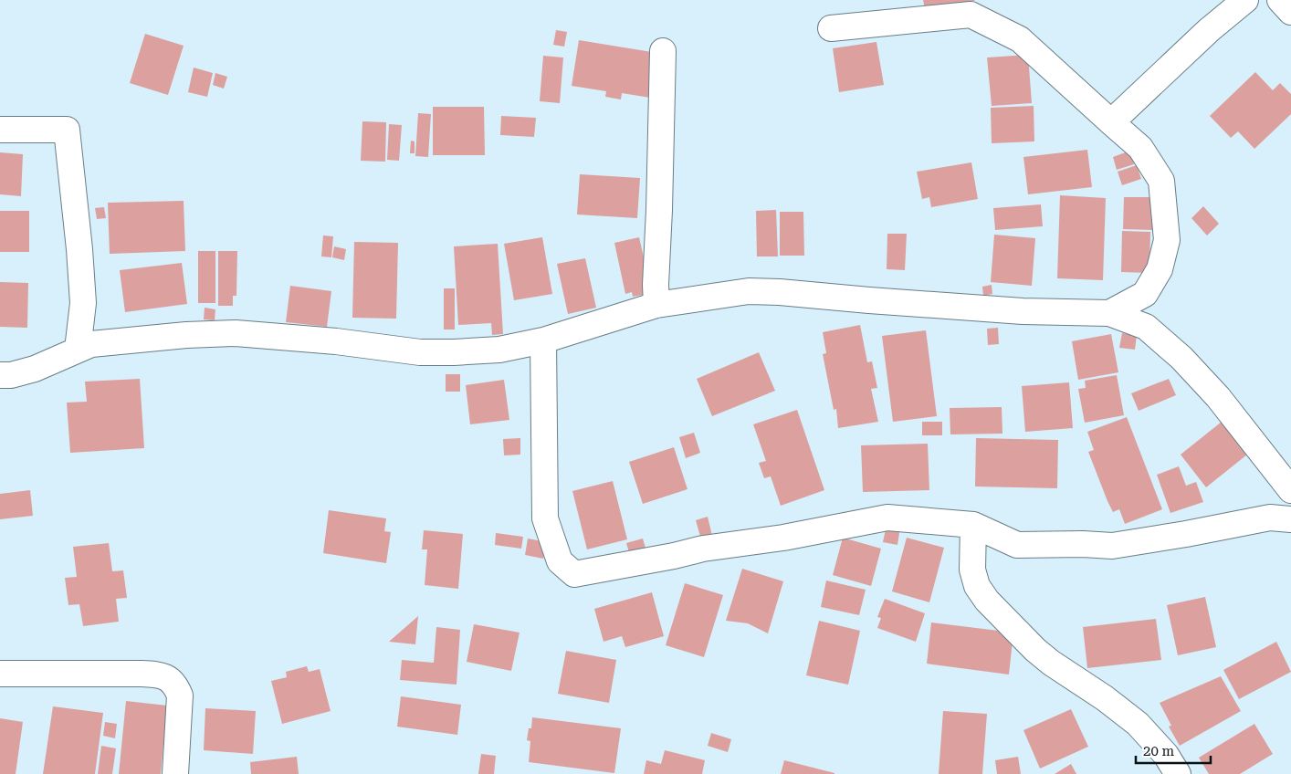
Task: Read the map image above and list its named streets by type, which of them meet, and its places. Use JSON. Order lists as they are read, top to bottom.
{
  "scale_bar": "20 m"
}
